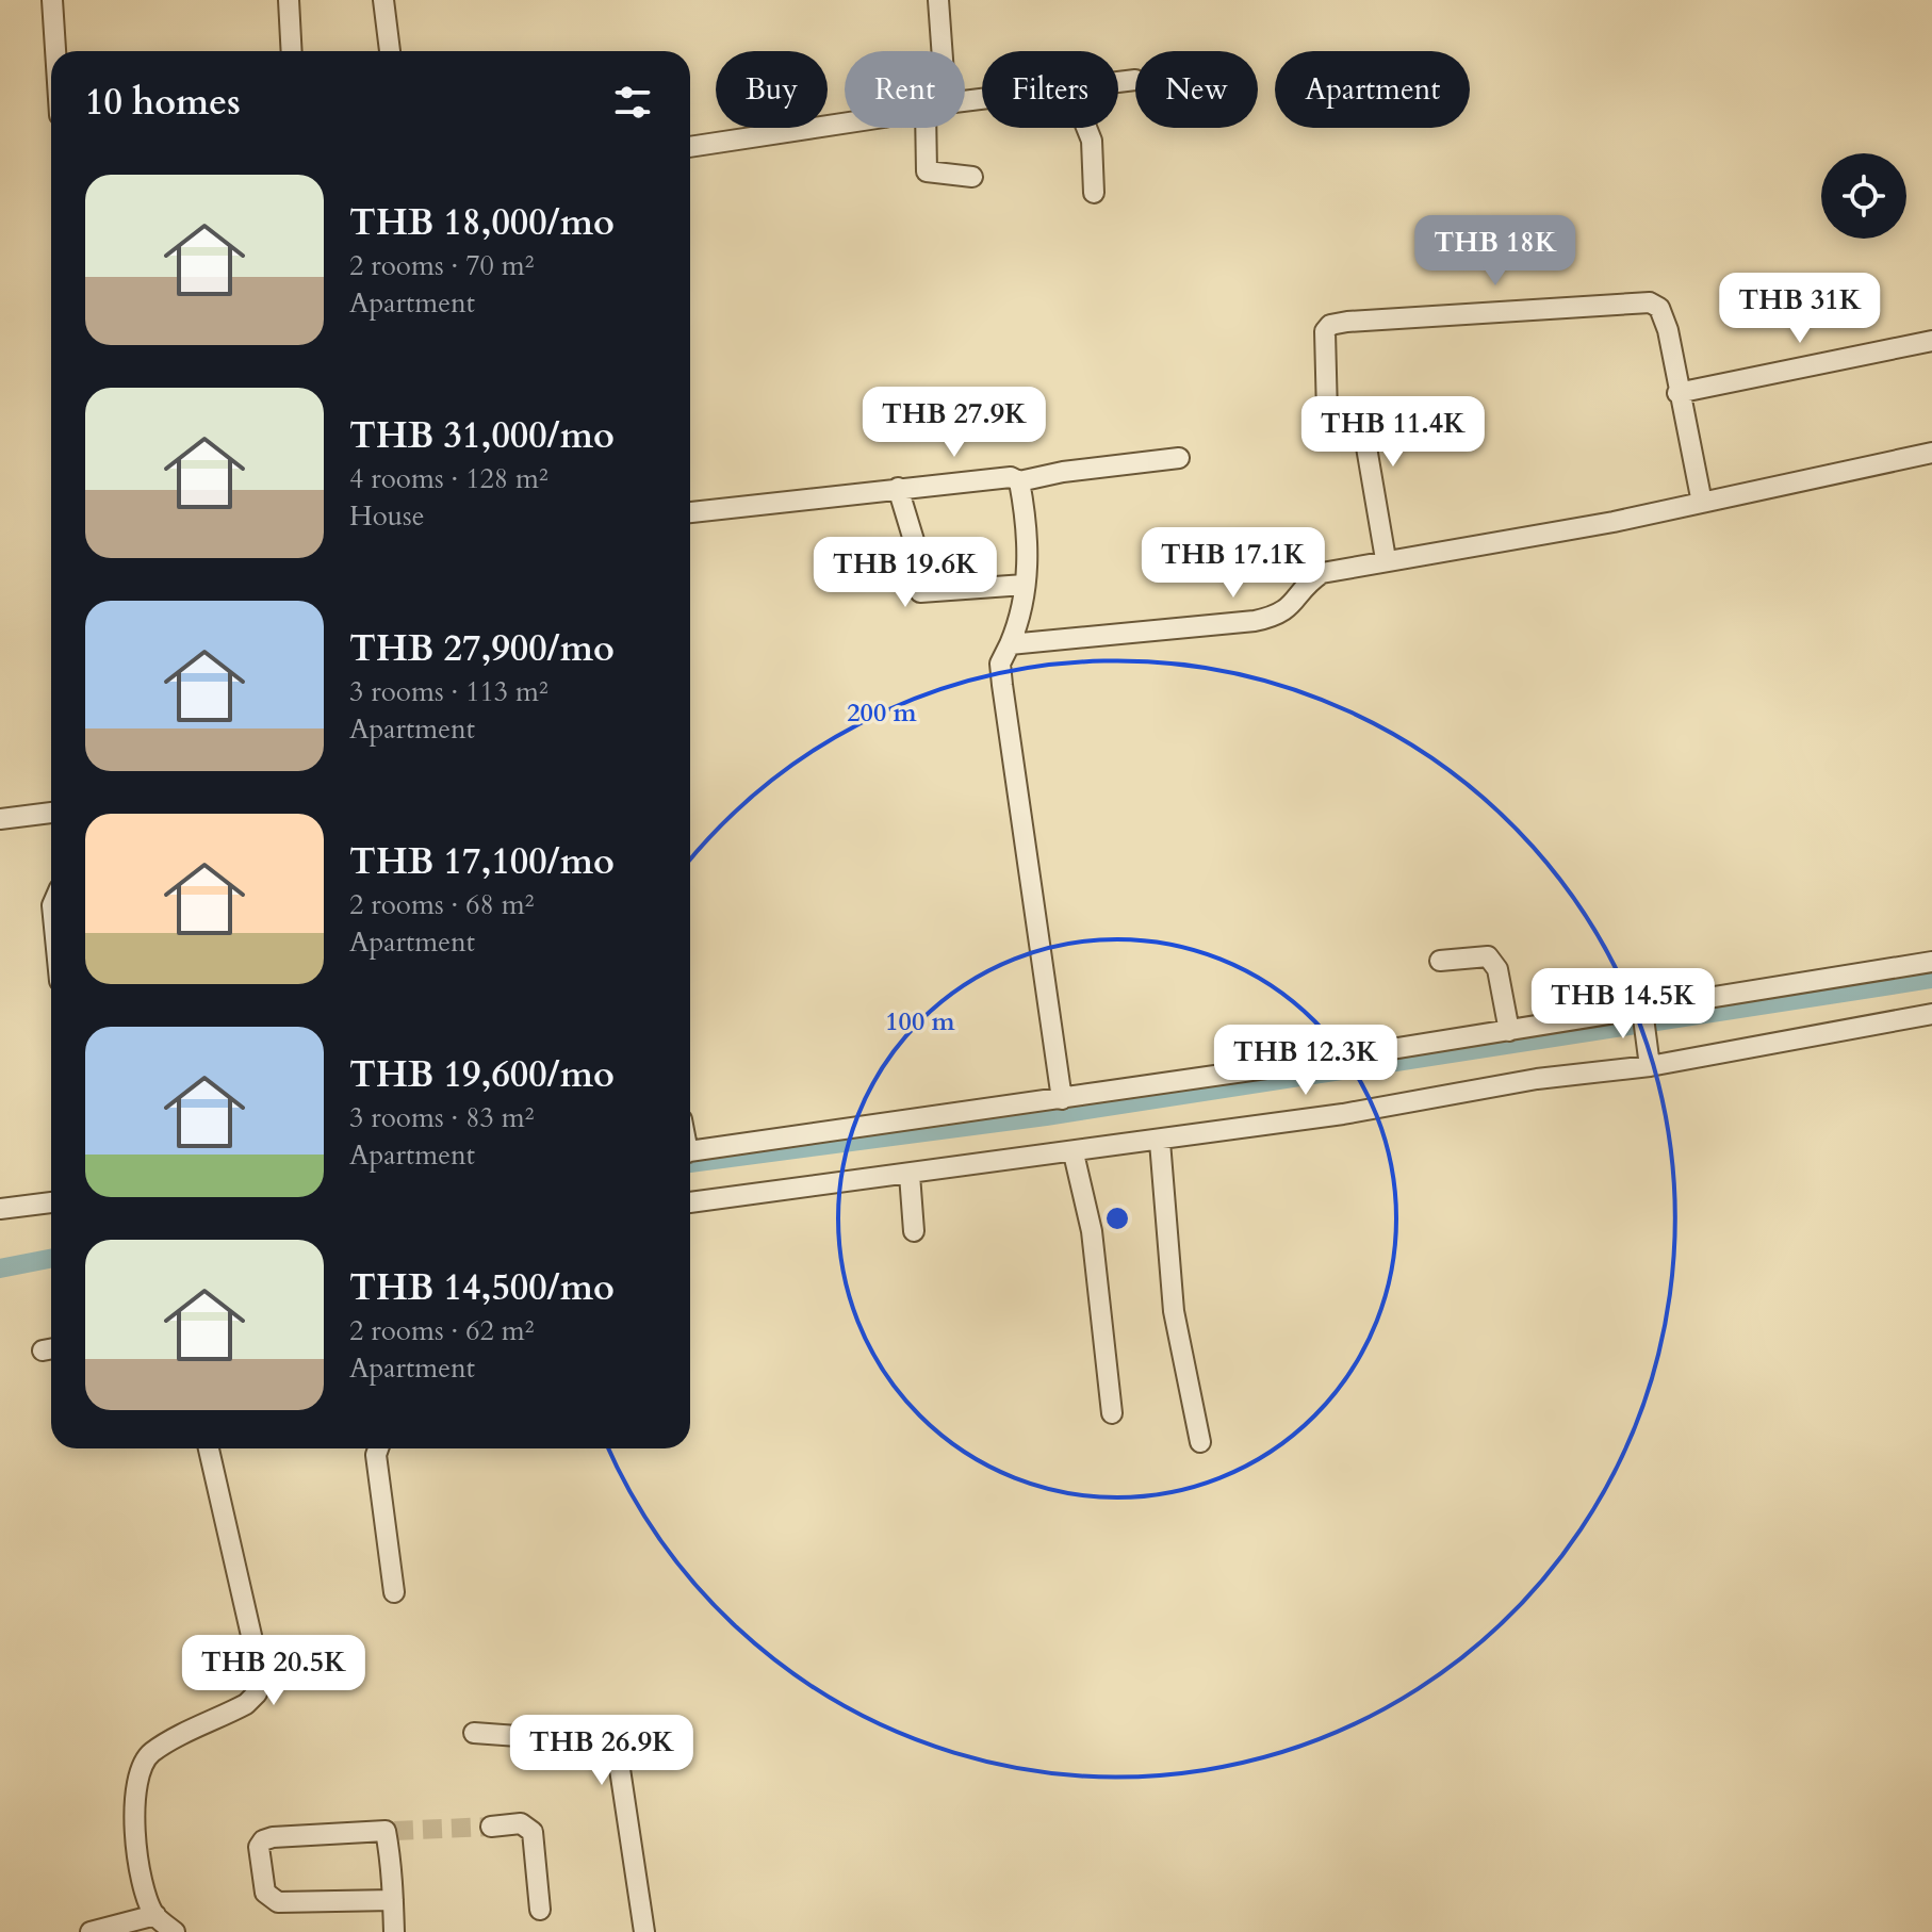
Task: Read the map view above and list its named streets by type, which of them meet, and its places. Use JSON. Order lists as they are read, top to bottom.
{
  "page": {
    "chip": [
      "Buy",
      "Rent",
      "Filters",
      "New",
      "Apartment"
    ],
    "heading": "10 homes",
    "list": [
      {
        "name": "THB 18,000/mo",
        "note": "2 rooms · 70 m² · Apartment"
      },
      {
        "name": "THB 31,000/mo",
        "note": "4 rooms · 128 m² · House"
      },
      {
        "name": "THB 27,900/mo",
        "note": "3 rooms · 113 m² · Apartment"
      },
      {
        "name": "THB 17,100/mo",
        "note": "2 rooms · 68 m² · Apartment"
      },
      {
        "name": "THB 19,600/mo",
        "note": "3 rooms · 83 m² · Apartment"
      },
      {
        "name": "THB 14,500/mo",
        "note": "2 rooms · 62 m² · Apartment"
      }
    ],
    "price": [
      "THB 18K",
      "THB 31K",
      "THB 27.9K",
      "THB 11.4K",
      "THB 17.1K",
      "THB 19.6K",
      "THB 14.5K",
      "THB 12.3K",
      "THB 20.5K",
      "THB 26.9K"
    ]
  },
  "rings": ["200 m", "100 m"]
}
